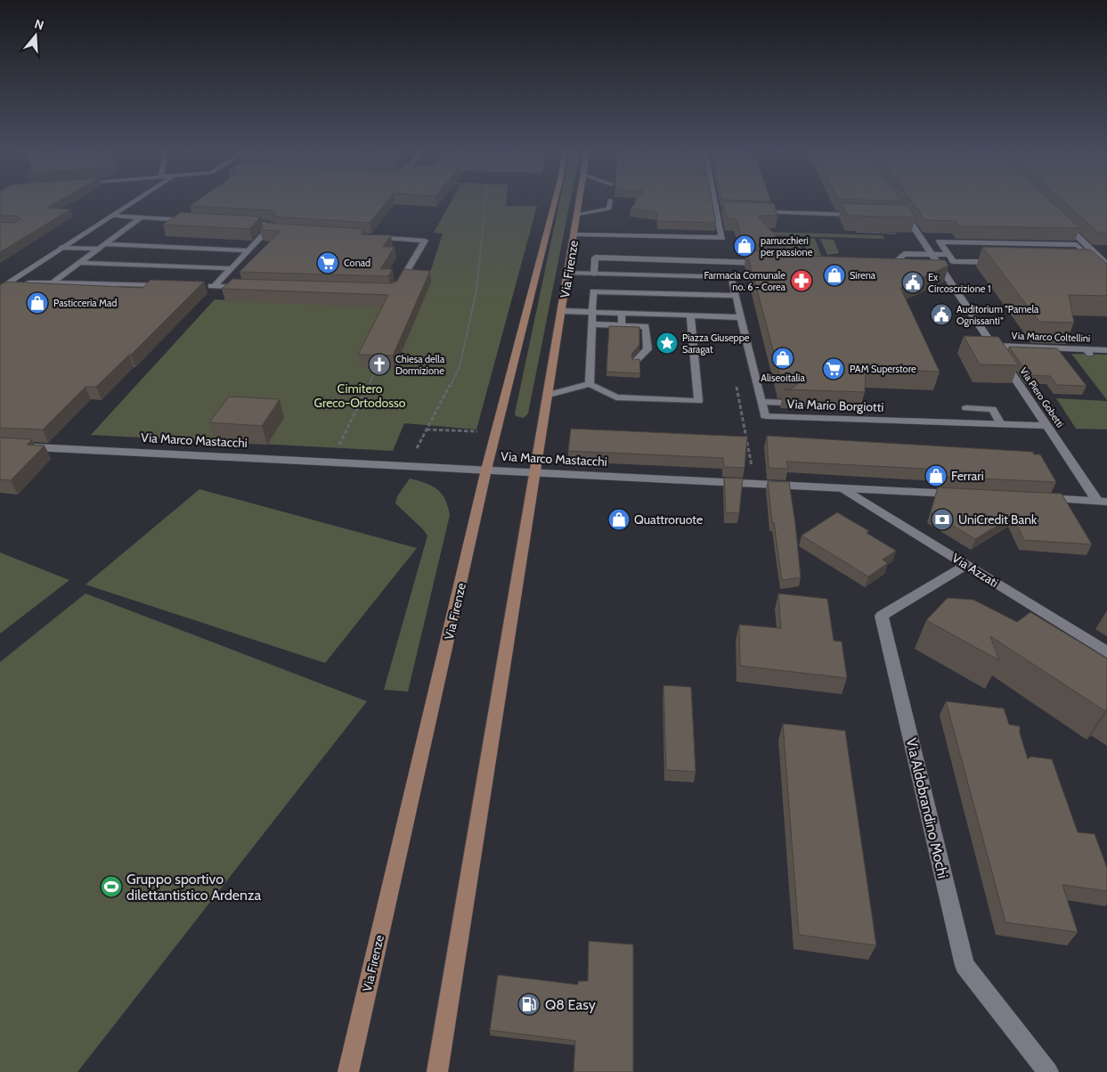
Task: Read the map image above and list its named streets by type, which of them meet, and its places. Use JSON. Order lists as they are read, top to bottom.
{
  "streets": {
    "main road": ["Via Firenze"],
    "street": [
      "Via Marco Coltellini",
      "Via Piero Gobetti",
      "Via Mario Borgiotti",
      "Via Marco Mastacchi",
      "Via Azzati",
      "Via Aldobrandino Mochi"
    ]
  },
  "crossings": [
    ["Via Firenze", "Via Marco Mastacchi"],
    ["Via Marco Coltellini", "Via Piero Gobetti"],
    ["Via Piero Gobetti", "Via Mario Borgiotti"],
    ["Via Marco Mastacchi", "Via Azzati"],
    ["Via Azzati", "Via Aldobrandino Mochi"]
  ],
  "parks": ["Cimitero Greco-Ortodosso"],
  "places": {
    "shop": [
      "parrucchieri per passione",
      "Sirena",
      "Pasticceria Mad",
      "Aliseoitalia",
      "Ferrari",
      "Quattroruote"
    ],
    "supermarket": ["Conad", "PAM Superstore"],
    "pharmacy": ["Farmacia Comunale no. 6 - Corea"],
    "public building": ["Ex Circoscrizione 1", "Auditorium \"Pamela Ognissanti\""],
    "place": ["Piazza Giuseppe Saragat"],
    "church": ["Chiesa della Dormizione"],
    "bank": ["UniCredit Bank"],
    "sports": ["Gruppo sportivo dilettantistico Ardenza"],
    "fuel station": ["Q8 Easy"]
  },
  "north": "top"
}
